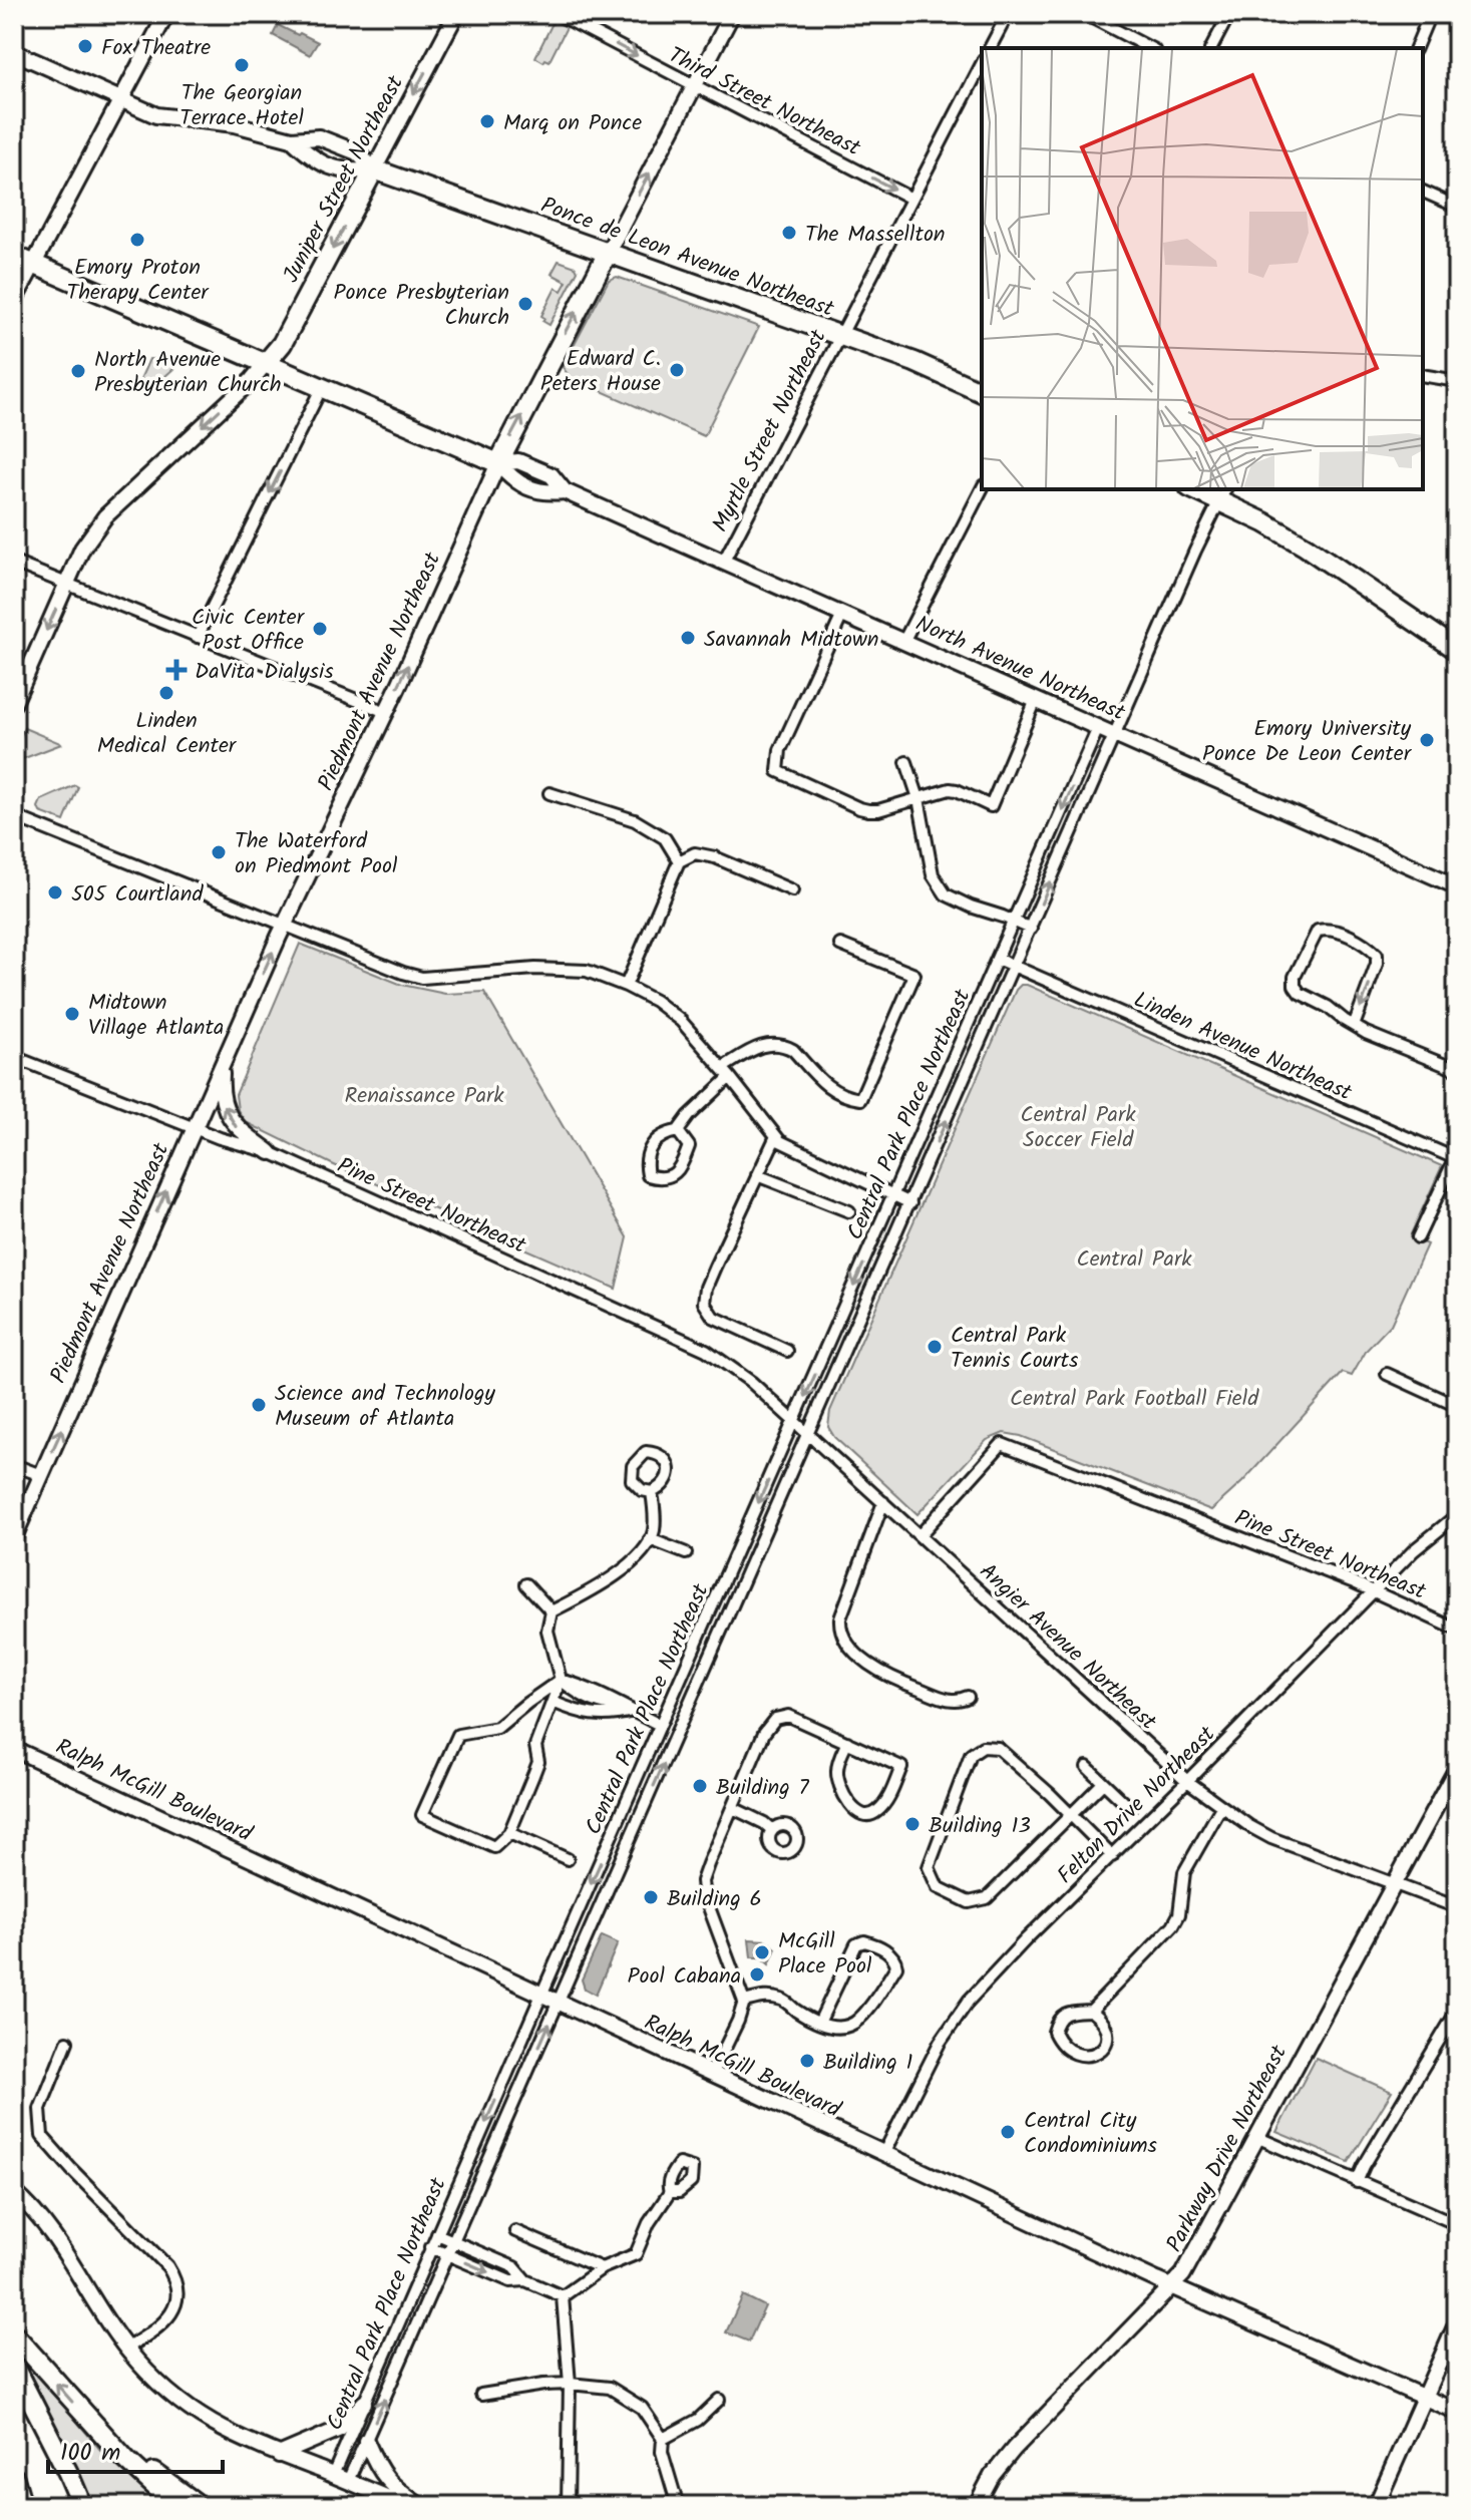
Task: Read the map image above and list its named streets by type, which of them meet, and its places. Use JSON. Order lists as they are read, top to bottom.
{
  "streets": {
    "highway": [
      "Juniper Street Northeast",
      "Ponce de Leon Avenue Northeast",
      "North Avenue Northeast",
      "Piedmont Avenue Northeast"
    ],
    "main road": ["Ralph McGill Boulevard", "Parkway Drive Northeast"],
    "street": [
      "Third Street Northeast",
      "Myrtle Street Northeast",
      "Linden Avenue Northeast",
      "Central Park Place Northeast",
      "Pine Street Northeast",
      "Angier Avenue Northeast",
      "Felton Drive Northeast"
    ]
  },
  "crossings": [
    ["Third Street Northeast", "Myrtle Street Northeast"],
    ["Third Street Northeast", "Piedmont Avenue Northeast"],
    ["Juniper Street Northeast", "Ponce de Leon Avenue Northeast"],
    ["Juniper Street Northeast", "North Avenue Northeast"],
    ["Ponce de Leon Avenue Northeast", "Myrtle Street Northeast"],
    ["Ponce de Leon Avenue Northeast", "Piedmont Avenue Northeast"],
    ["Myrtle Street Northeast", "North Avenue Northeast"],
    ["North Avenue Northeast", "Piedmont Avenue Northeast"],
    ["North Avenue Northeast", "Central Park Place Northeast"],
    ["Piedmont Avenue Northeast", "Pine Street Northeast"],
    ["Linden Avenue Northeast", "Central Park Place Northeast"],
    ["Central Park Place Northeast", "Pine Street Northeast"],
    ["Central Park Place Northeast", "Angier Avenue Northeast"],
    ["Central Park Place Northeast", "Ralph McGill Boulevard"],
    ["Pine Street Northeast", "Angier Avenue Northeast"],
    ["Pine Street Northeast", "Felton Drive Northeast"],
    ["Angier Avenue Northeast", "Felton Drive Northeast"],
    ["Angier Avenue Northeast", "Parkway Drive Northeast"],
    ["Ralph McGill Boulevard", "Felton Drive Northeast"],
    ["Ralph McGill Boulevard", "Parkway Drive Northeast"]
  ],
  "one_way": ["Third Street Northeast", "Juniper Street Northeast", "Piedmont Avenue Northeast"],
  "parks": [
    "Renaissance Park",
    "Central Park Soccer Field",
    "Central Park",
    "Central Park Football Field"
  ],
  "places": {
    "other": [
      "Fox Theatre",
      "The Georgian Terrace Hotel",
      "Marq on Ponce",
      "The Massellton",
      "Emory Proton Therapy Center",
      "Ponce Presbyterian Church",
      "Edward C. Peters House",
      "North Avenue Presbyterian Church",
      "Civic Center Post Office",
      "Savannah Midtown",
      "Linden Medical Center",
      "Emory University Ponce De Leon Center",
      "The Waterford on Piedmont Pool",
      "505 Courtland",
      "Midtown Village Atlanta",
      "Central Park Tennis Courts",
      "Science and Technology Museum of Atlanta",
      "Building 7",
      "Building 13",
      "Building 6",
      "McGill Place Pool",
      "Pool Cabana",
      "Building 1",
      "Central City Condominiums"
    ],
    "health": ["DaVita Dialysis"]
  },
  "scale_bar": "100 m"
}
